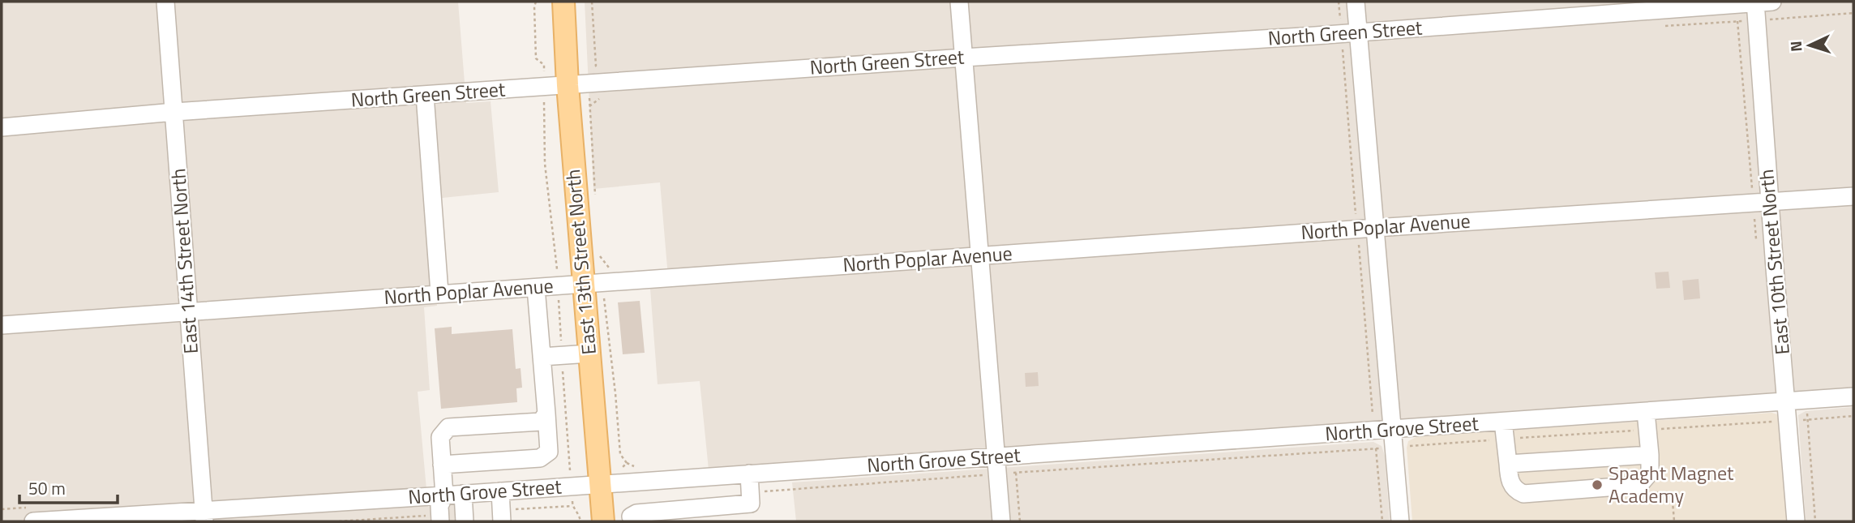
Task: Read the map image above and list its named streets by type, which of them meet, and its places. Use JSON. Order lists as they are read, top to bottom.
{
  "streets": {
    "main road": ["East 13th Street North"],
    "street": [
      "North Green Street",
      "North Poplar Avenue",
      "East 14th Street North",
      "East 10th Street North",
      "North Grove Street"
    ]
  },
  "crossings": [
    ["North Green Street", "East 14th Street North"],
    ["North Green Street", "East 13th Street North"],
    ["North Green Street", "East 10th Street North"],
    ["North Poplar Avenue", "East 14th Street North"],
    ["North Poplar Avenue", "East 13th Street North"],
    ["North Poplar Avenue", "East 10th Street North"],
    ["East 14th Street North", "North Grove Street"],
    ["East 13th Street North", "North Grove Street"],
    ["East 10th Street North", "North Grove Street"]
  ],
  "places": ["Spaght Magnet Academy"],
  "scale_bar": "50 m",
  "north": "left"
}
